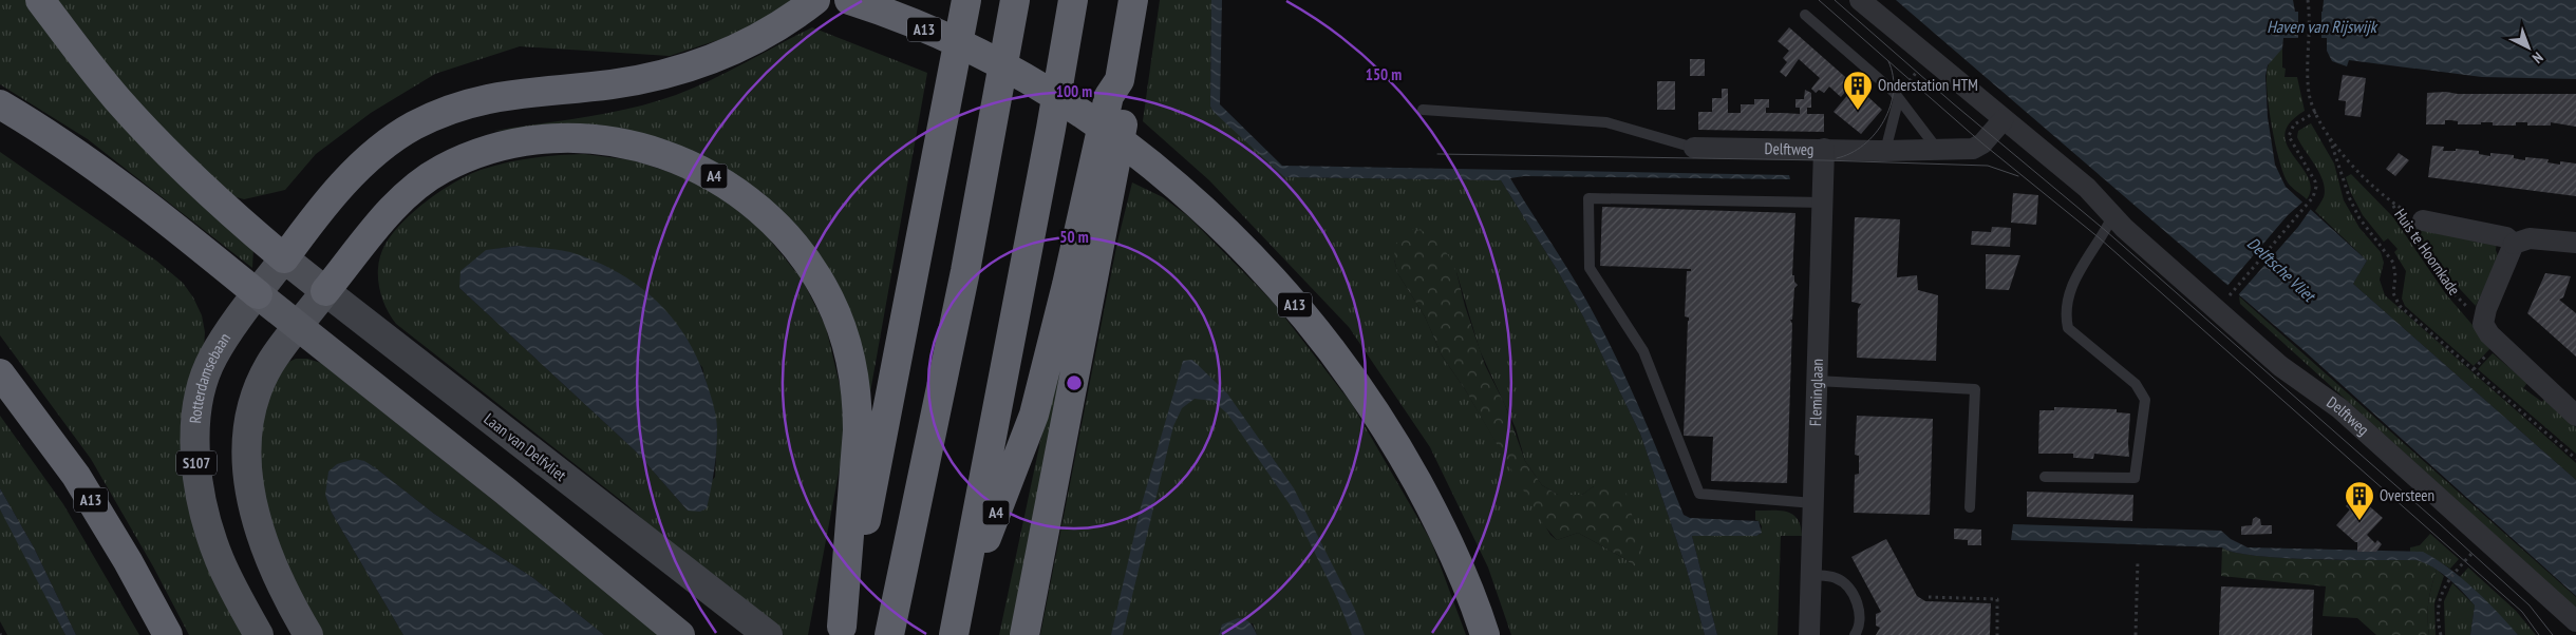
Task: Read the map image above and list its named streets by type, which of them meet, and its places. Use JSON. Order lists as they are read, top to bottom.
{
  "streets": {
    "highway": ["A13", "A4"],
    "main road": ["Rotterdamsebaan", "Laan van Delfvliet", "S107"],
    "street": ["Delftweg", "Huis te Hoornkade", "Fleminglaan"]
  },
  "crossings": [
    ["Delftweg", "Fleminglaan"],
    ["A4", "Laan van Delfvliet"],
    ["Rotterdamsebaan", "Laan van Delfvliet"]
  ],
  "water": ["Haven van Rijswijk", "Delftsche Vliet"],
  "places": {
    "building": ["Onderstation HTM", "Oversteen"]
  },
  "north": "bottom right",
  "rings": ["150 m", "100 m", "50 m"]
}
